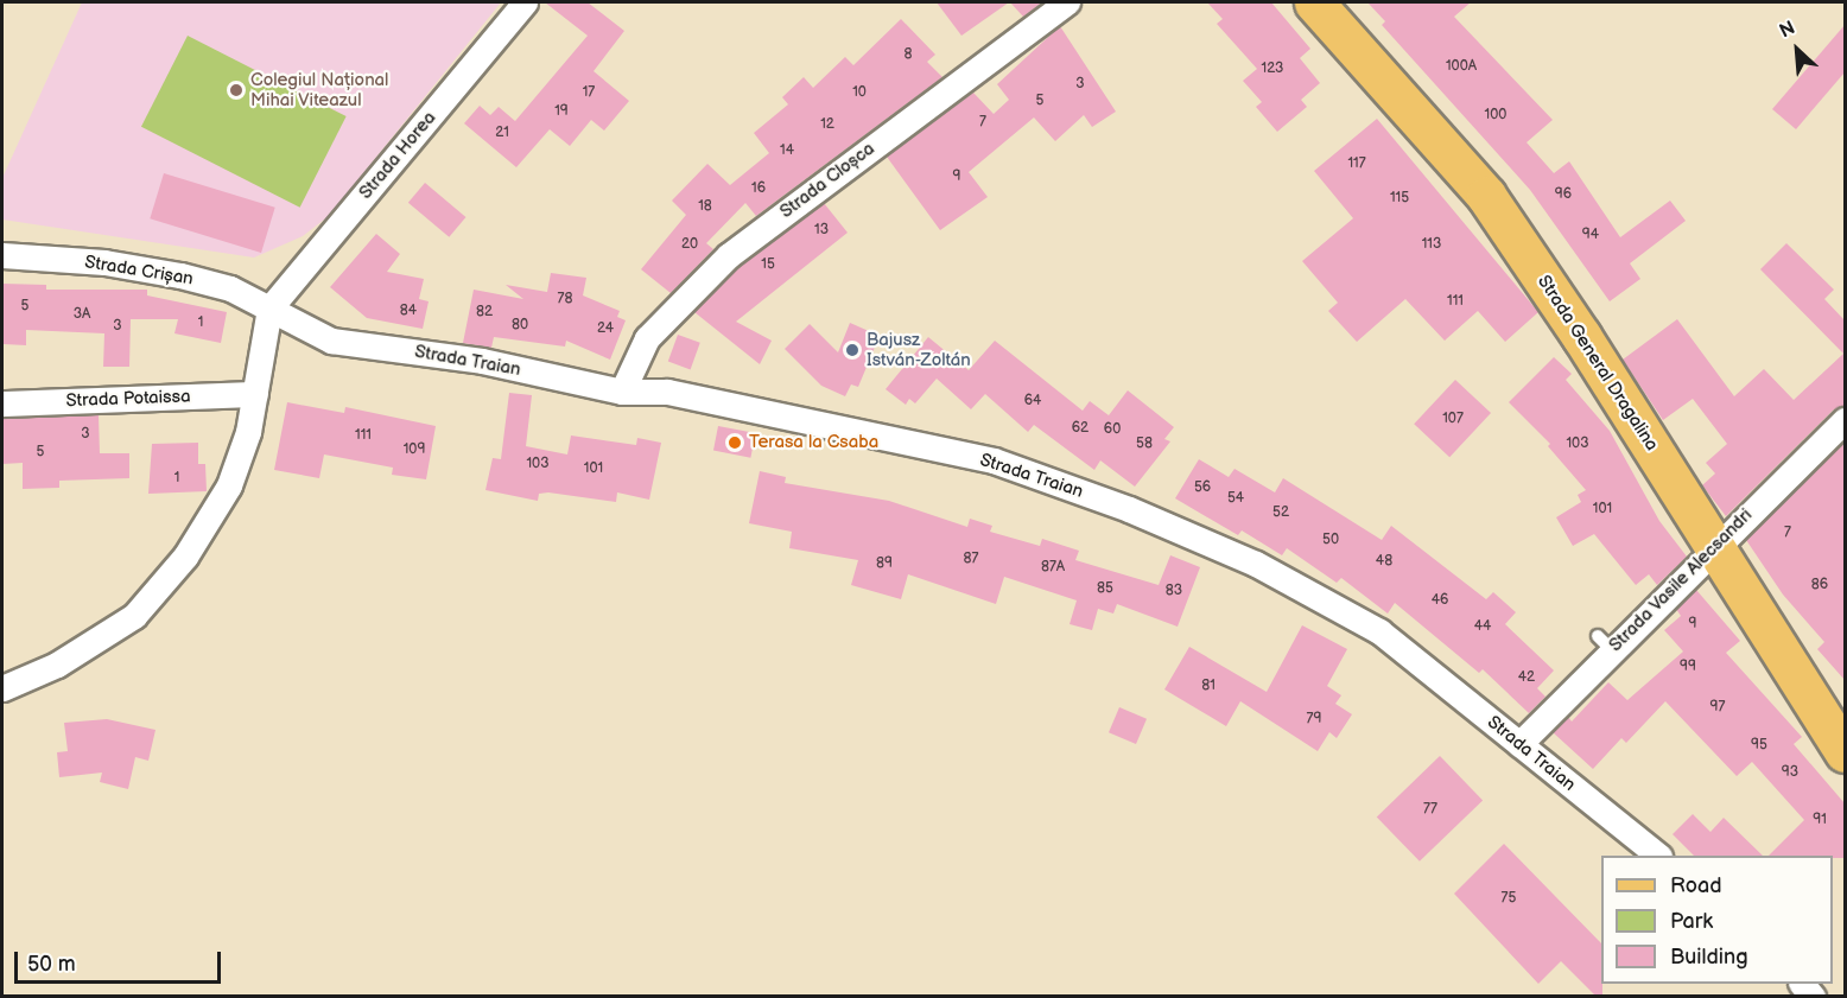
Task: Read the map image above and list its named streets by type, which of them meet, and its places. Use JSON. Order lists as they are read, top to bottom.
{
  "streets": {
    "main road": ["Strada General Dragalina"],
    "street": [
      "Strada Horea",
      "Strada Cloșca",
      "Strada Crișan",
      "Strada Traian",
      "Strada Potaissa",
      "Strada Vasile Alecsandri"
    ]
  },
  "crossings": [
    ["Strada Horea", "Strada Crișan"],
    ["Strada Horea", "Strada Traian"],
    ["Strada Cloșca", "Strada Traian"],
    ["Strada Crișan", "Strada Traian"],
    ["Strada Traian", "Strada Vasile Alecsandri"],
    ["Strada General Dragalina", "Strada Vasile Alecsandri"]
  ],
  "places": ["Colegiul Național Mihai Viteazul", "Bajusz István-Zoltán", "Terasa la Csaba"],
  "house_numbers": [
    "8",
    "100A",
    "123",
    "3",
    "17",
    "10",
    "5",
    "19",
    "100",
    "7",
    "12",
    "21",
    "14",
    "117",
    "9",
    "16",
    "96",
    "115",
    "18",
    "13",
    "94",
    "20",
    "113",
    "15",
    "78",
    "111",
    "5",
    "84",
    "82",
    "3A",
    "1",
    "80",
    "3",
    "24",
    "64",
    "107",
    "62",
    "60",
    "3",
    "111",
    "58",
    "103",
    "109",
    "5",
    "103",
    "101",
    "1",
    "56",
    "54",
    "101",
    "52",
    "7",
    "50",
    "87",
    "48",
    "89",
    "87A",
    "86",
    "85",
    "83",
    "46",
    "9",
    "44",
    "99",
    "42",
    "81",
    "97",
    "79",
    "95",
    "93",
    "77",
    "91",
    "75"
  ],
  "legend": ["Road", "Park", "Building"],
  "scale_bar": "50 m",
  "north": "top left"
}
